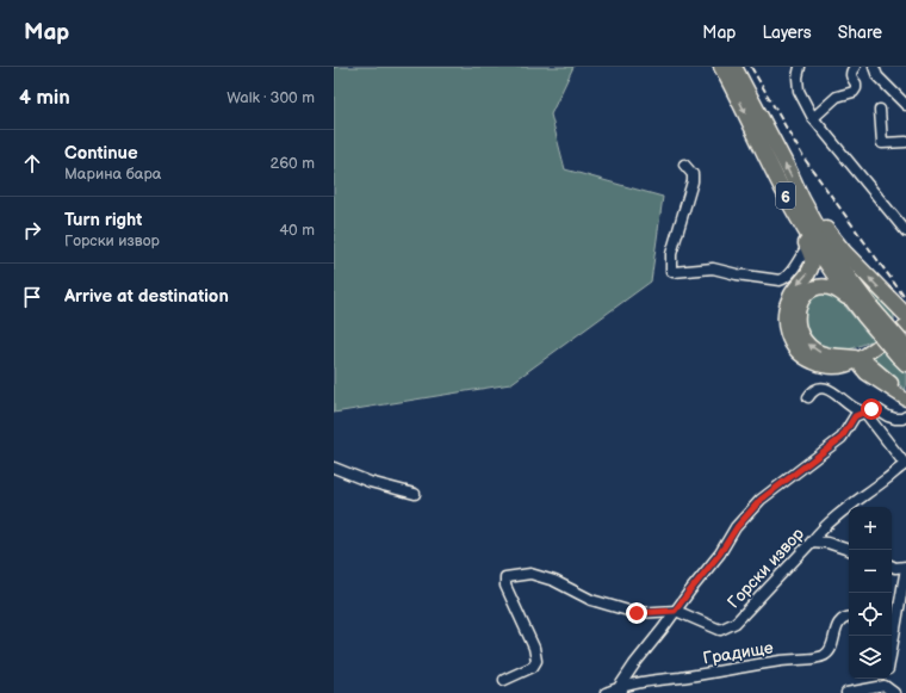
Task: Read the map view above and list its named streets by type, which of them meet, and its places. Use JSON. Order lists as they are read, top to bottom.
{
  "streets": {
    "highway": ["6"],
    "street": ["Горски извор", "Градище"]
  },
  "page": {
    "header": "Map",
    "nav": ["Map", "Layers", "Share"],
    "heading": ["4 min", "Walk · 300 m"],
    "list": [
      ["Continue", "Марина бара", "260 m"],
      ["Turn right", "Горски извор", "40 m"],
      "Arrive at destination"
    ],
    "map_buttons": ["+", "−"]
  }
}
